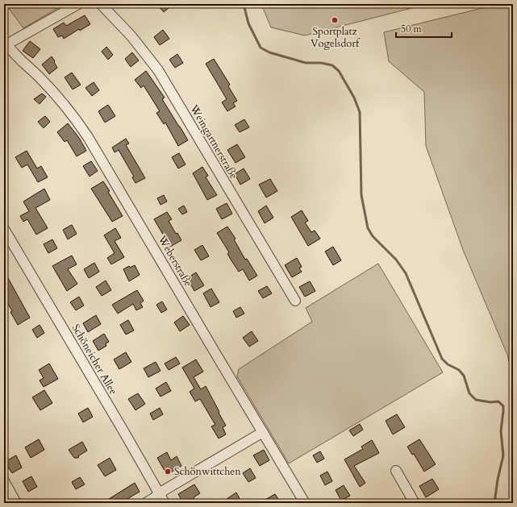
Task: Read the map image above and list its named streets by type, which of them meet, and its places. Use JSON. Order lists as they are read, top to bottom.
{
  "streets": {
    "street": ["Weingartnerstraße", "Weberstraße", "Schöneicher Allee"]
  },
  "places": ["Sportplatz Vogelsdorf", "Schönwittchen"],
  "scale_bar": "50 m"
}
